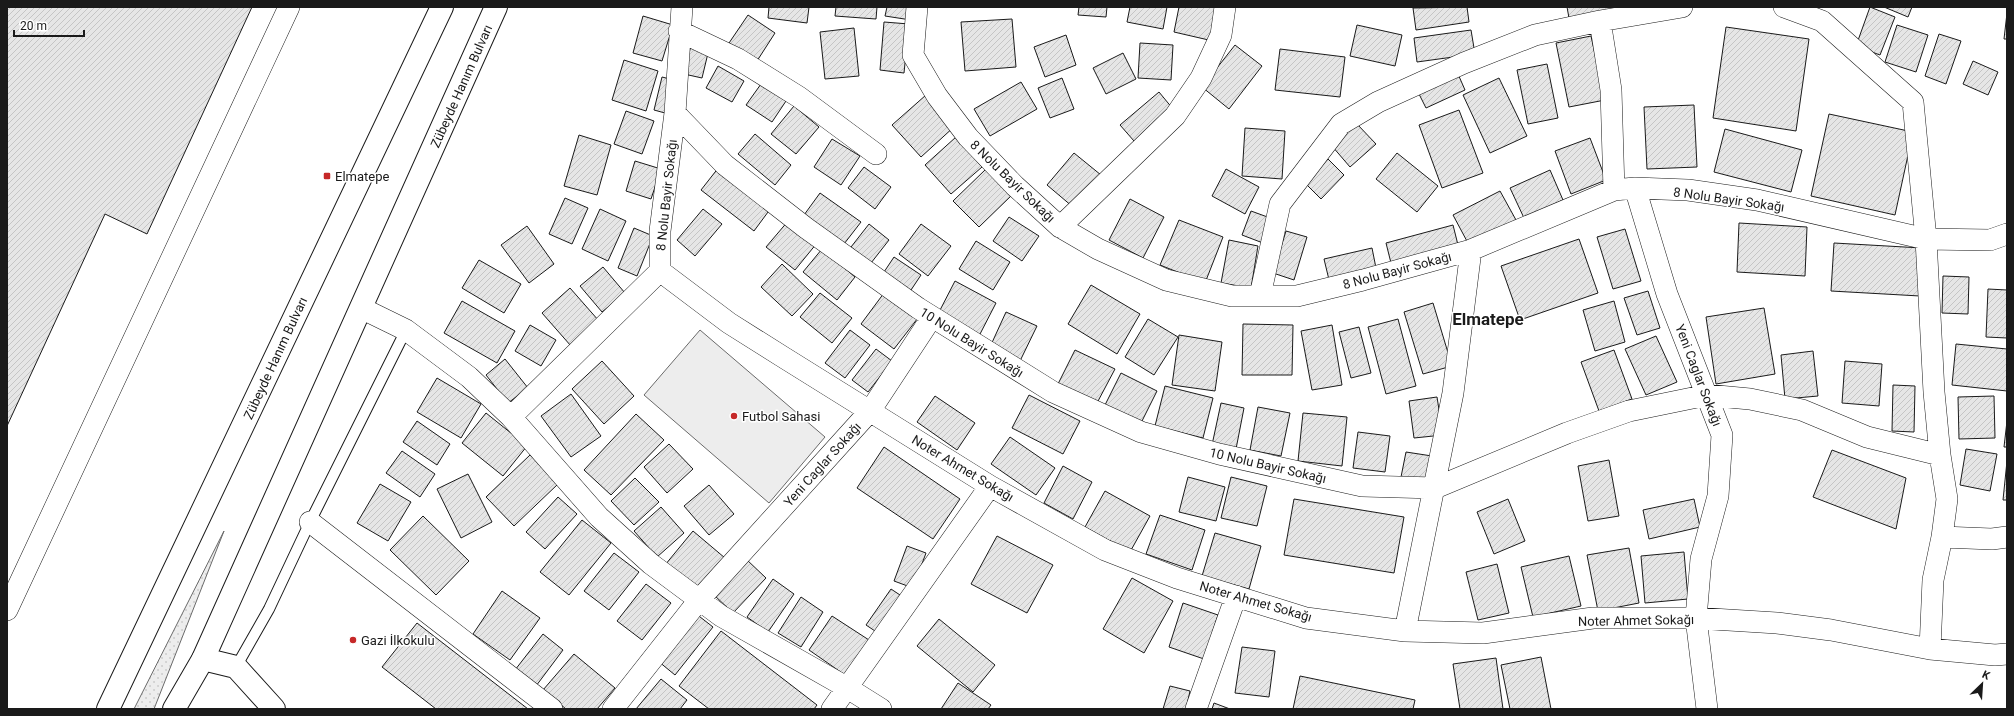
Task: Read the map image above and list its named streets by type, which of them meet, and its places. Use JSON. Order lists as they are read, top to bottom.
{
  "streets": {
    "main road": ["Zübeyde Hanım Bulvarı"],
    "street": [
      "8 Nolu Bayir Sokağı",
      "10 Nolu Bayir Sokağı",
      "Yeni Caglar Sokağı",
      "Noter Ahmet Sokağı"
    ]
  },
  "crossings": [
    ["8 Nolu Bayir Sokağı", "10 Nolu Bayir Sokağı"],
    ["8 Nolu Bayir Sokağı", "Yeni Caglar Sokağı"],
    ["8 Nolu Bayir Sokağı", "Noter Ahmet Sokağı"],
    ["10 Nolu Bayir Sokağı", "Yeni Caglar Sokağı"],
    ["Yeni Caglar Sokağı", "Noter Ahmet Sokağı"]
  ],
  "districts": ["Elmatepe"],
  "places": {
    "transit": ["Elmatepe"],
    "other": ["Futbol Sahasi", "Gazi İlkokulu"]
  },
  "scale_bar": "20 m",
  "north": "top right"
}
